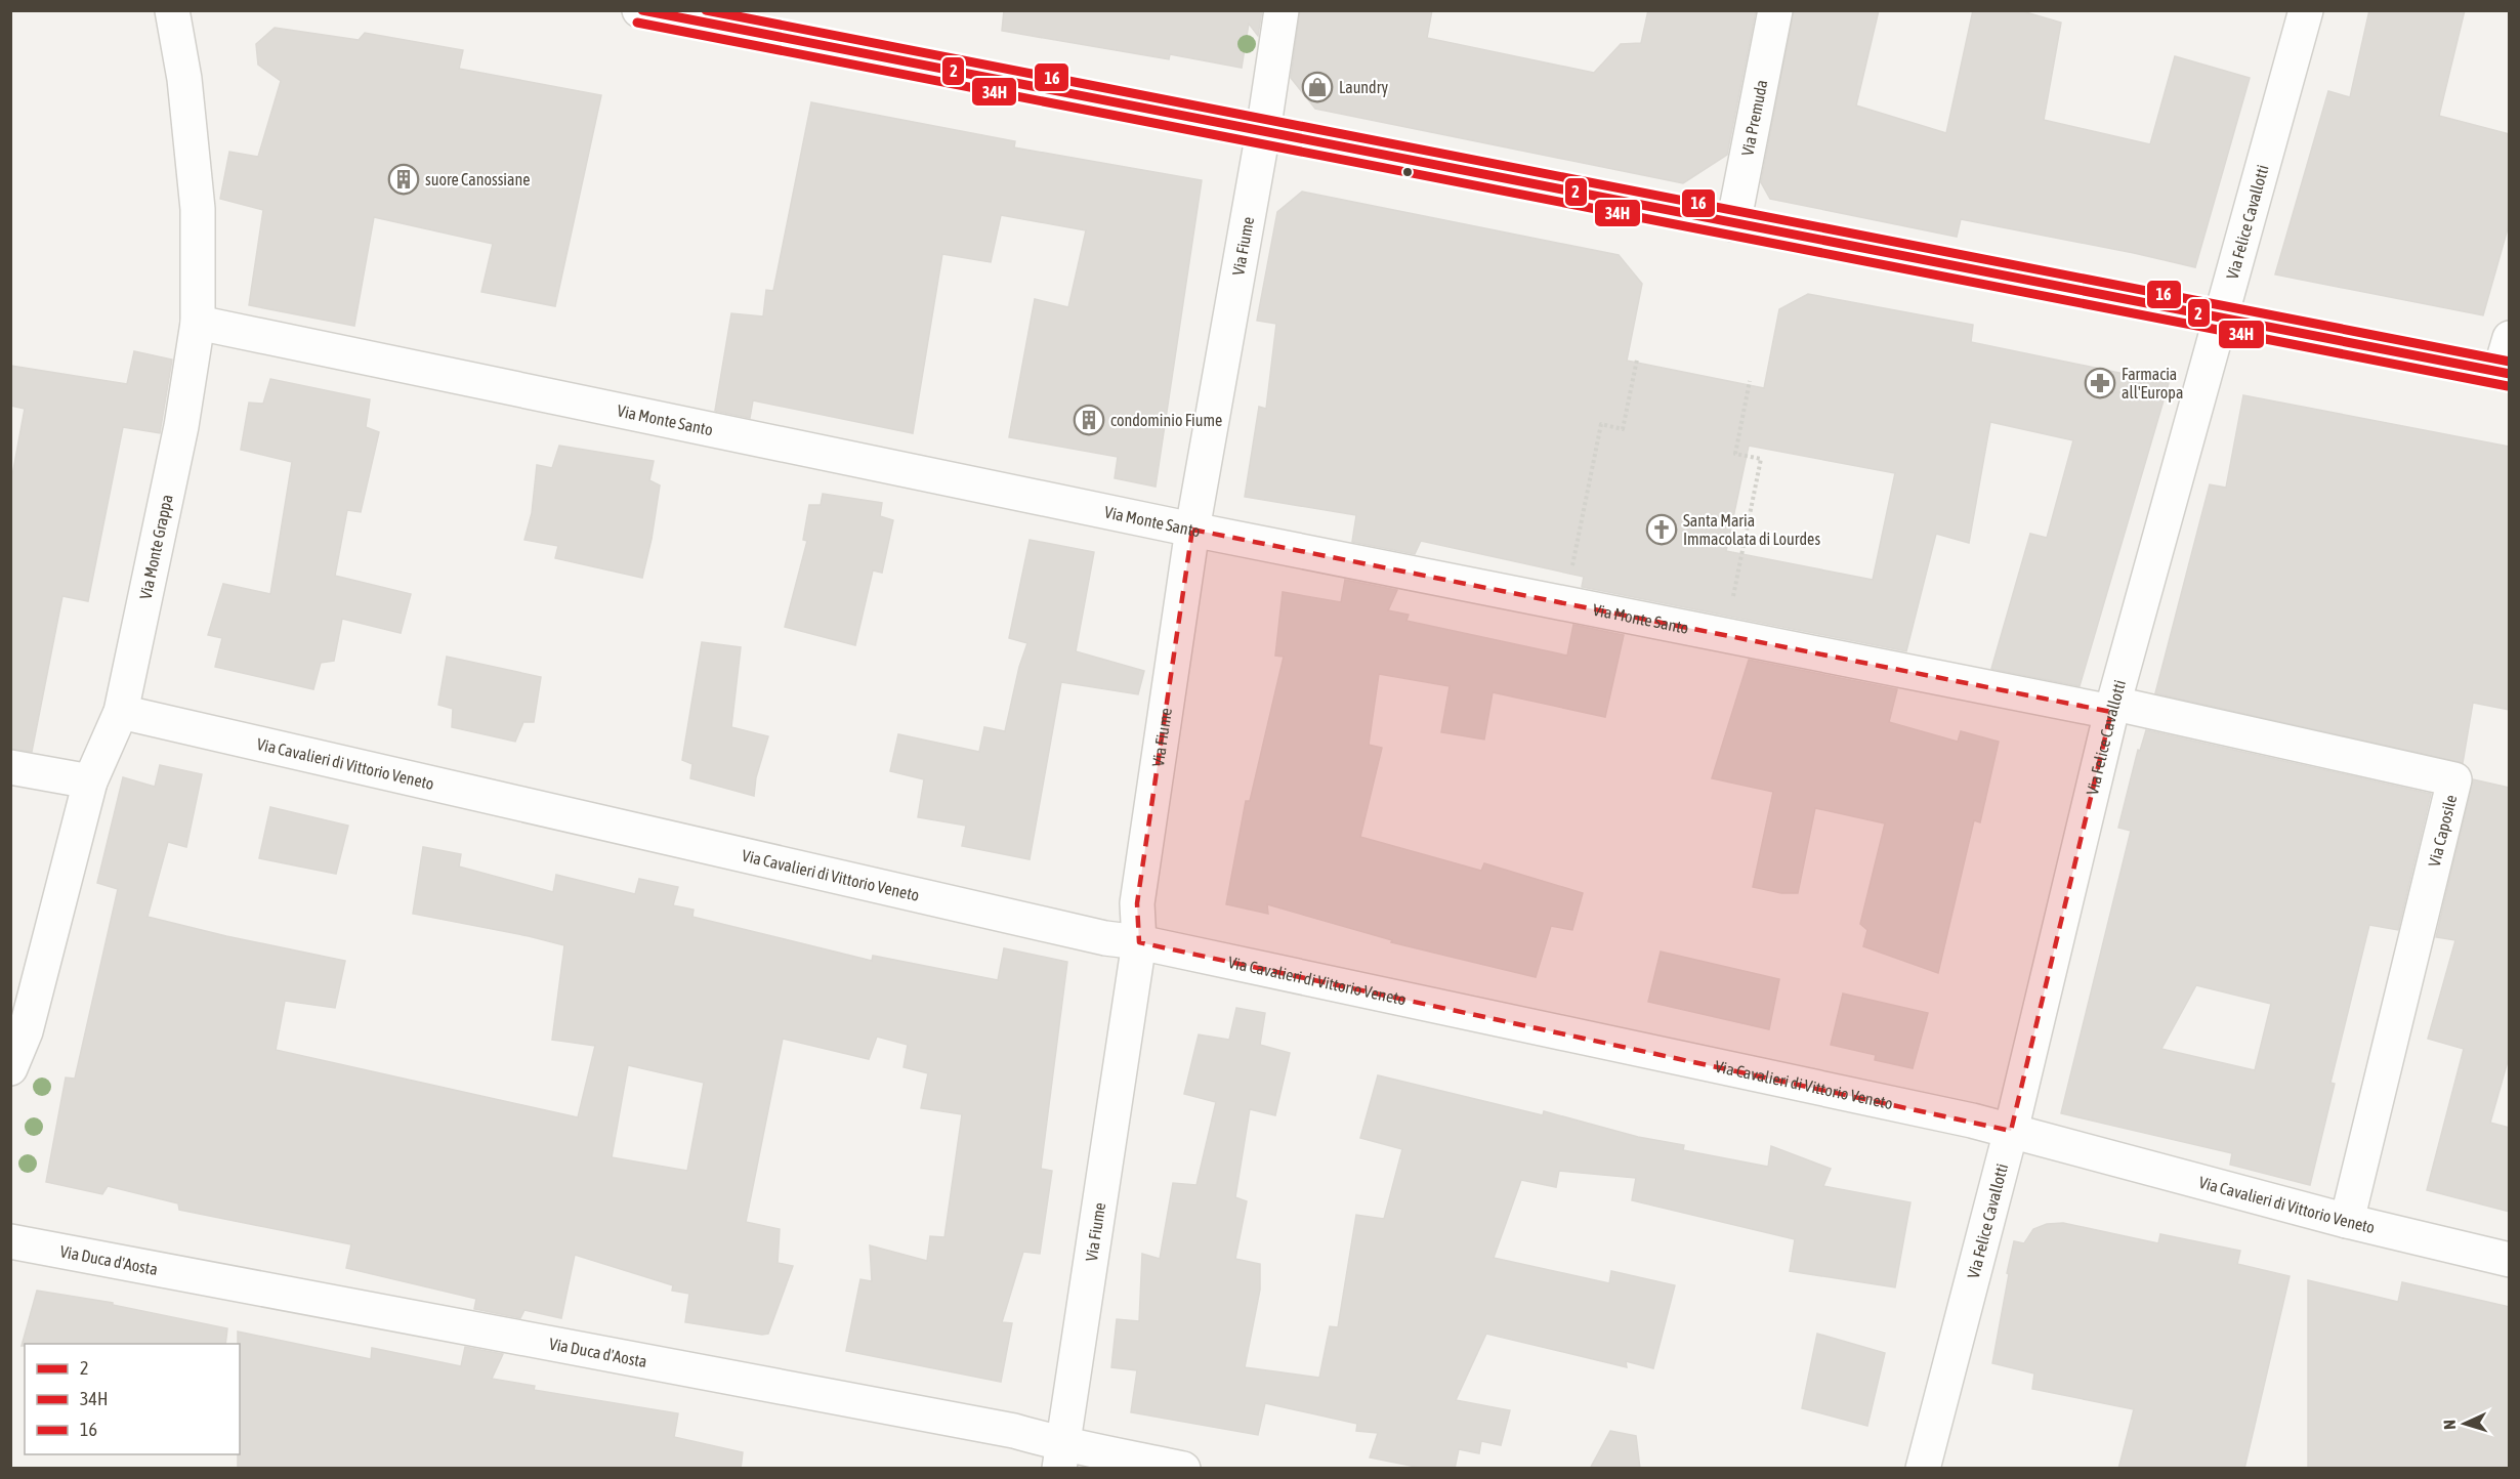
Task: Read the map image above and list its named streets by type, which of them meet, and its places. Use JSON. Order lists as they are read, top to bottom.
{
  "streets": {
    "street": [
      "Via Premuda",
      "Via Felice Cavallotti",
      "Via Fiume",
      "Via Monte Santo",
      "Via Monte Grappa",
      "Via Cavalieri di Vittorio Veneto",
      "Via Caposile",
      "Via Duca d'Aosta"
    ]
  },
  "crossings": [
    ["Via Felice Cavallotti", "Via Monte Santo"],
    ["Via Felice Cavallotti", "Via Cavalieri di Vittorio Veneto"],
    ["Via Felice Cavallotti", "Via Caposile"],
    ["Via Fiume", "Via Monte Santo"],
    ["Via Fiume", "Via Cavalieri di Vittorio Veneto"],
    ["Via Fiume", "Via Duca d'Aosta"],
    ["Via Monte Santo", "Via Monte Grappa"],
    ["Via Monte Santo", "Via Caposile"],
    ["Via Monte Grappa", "Via Cavalieri di Vittorio Veneto"],
    ["Via Cavalieri di Vittorio Veneto", "Via Caposile"]
  ],
  "places": {
    "shop": ["Laundry"],
    "building": ["suore Canossiane", "condominio Fiume"],
    "pharmacy": ["Farmacia all'Europa"],
    "church": ["Santa Maria Immacolata di Lourdes"]
  },
  "lines": ["transit line 2", "transit line 16", "transit line 34H"],
  "legend": ["2", "34H", "16"],
  "north": "left"
}
